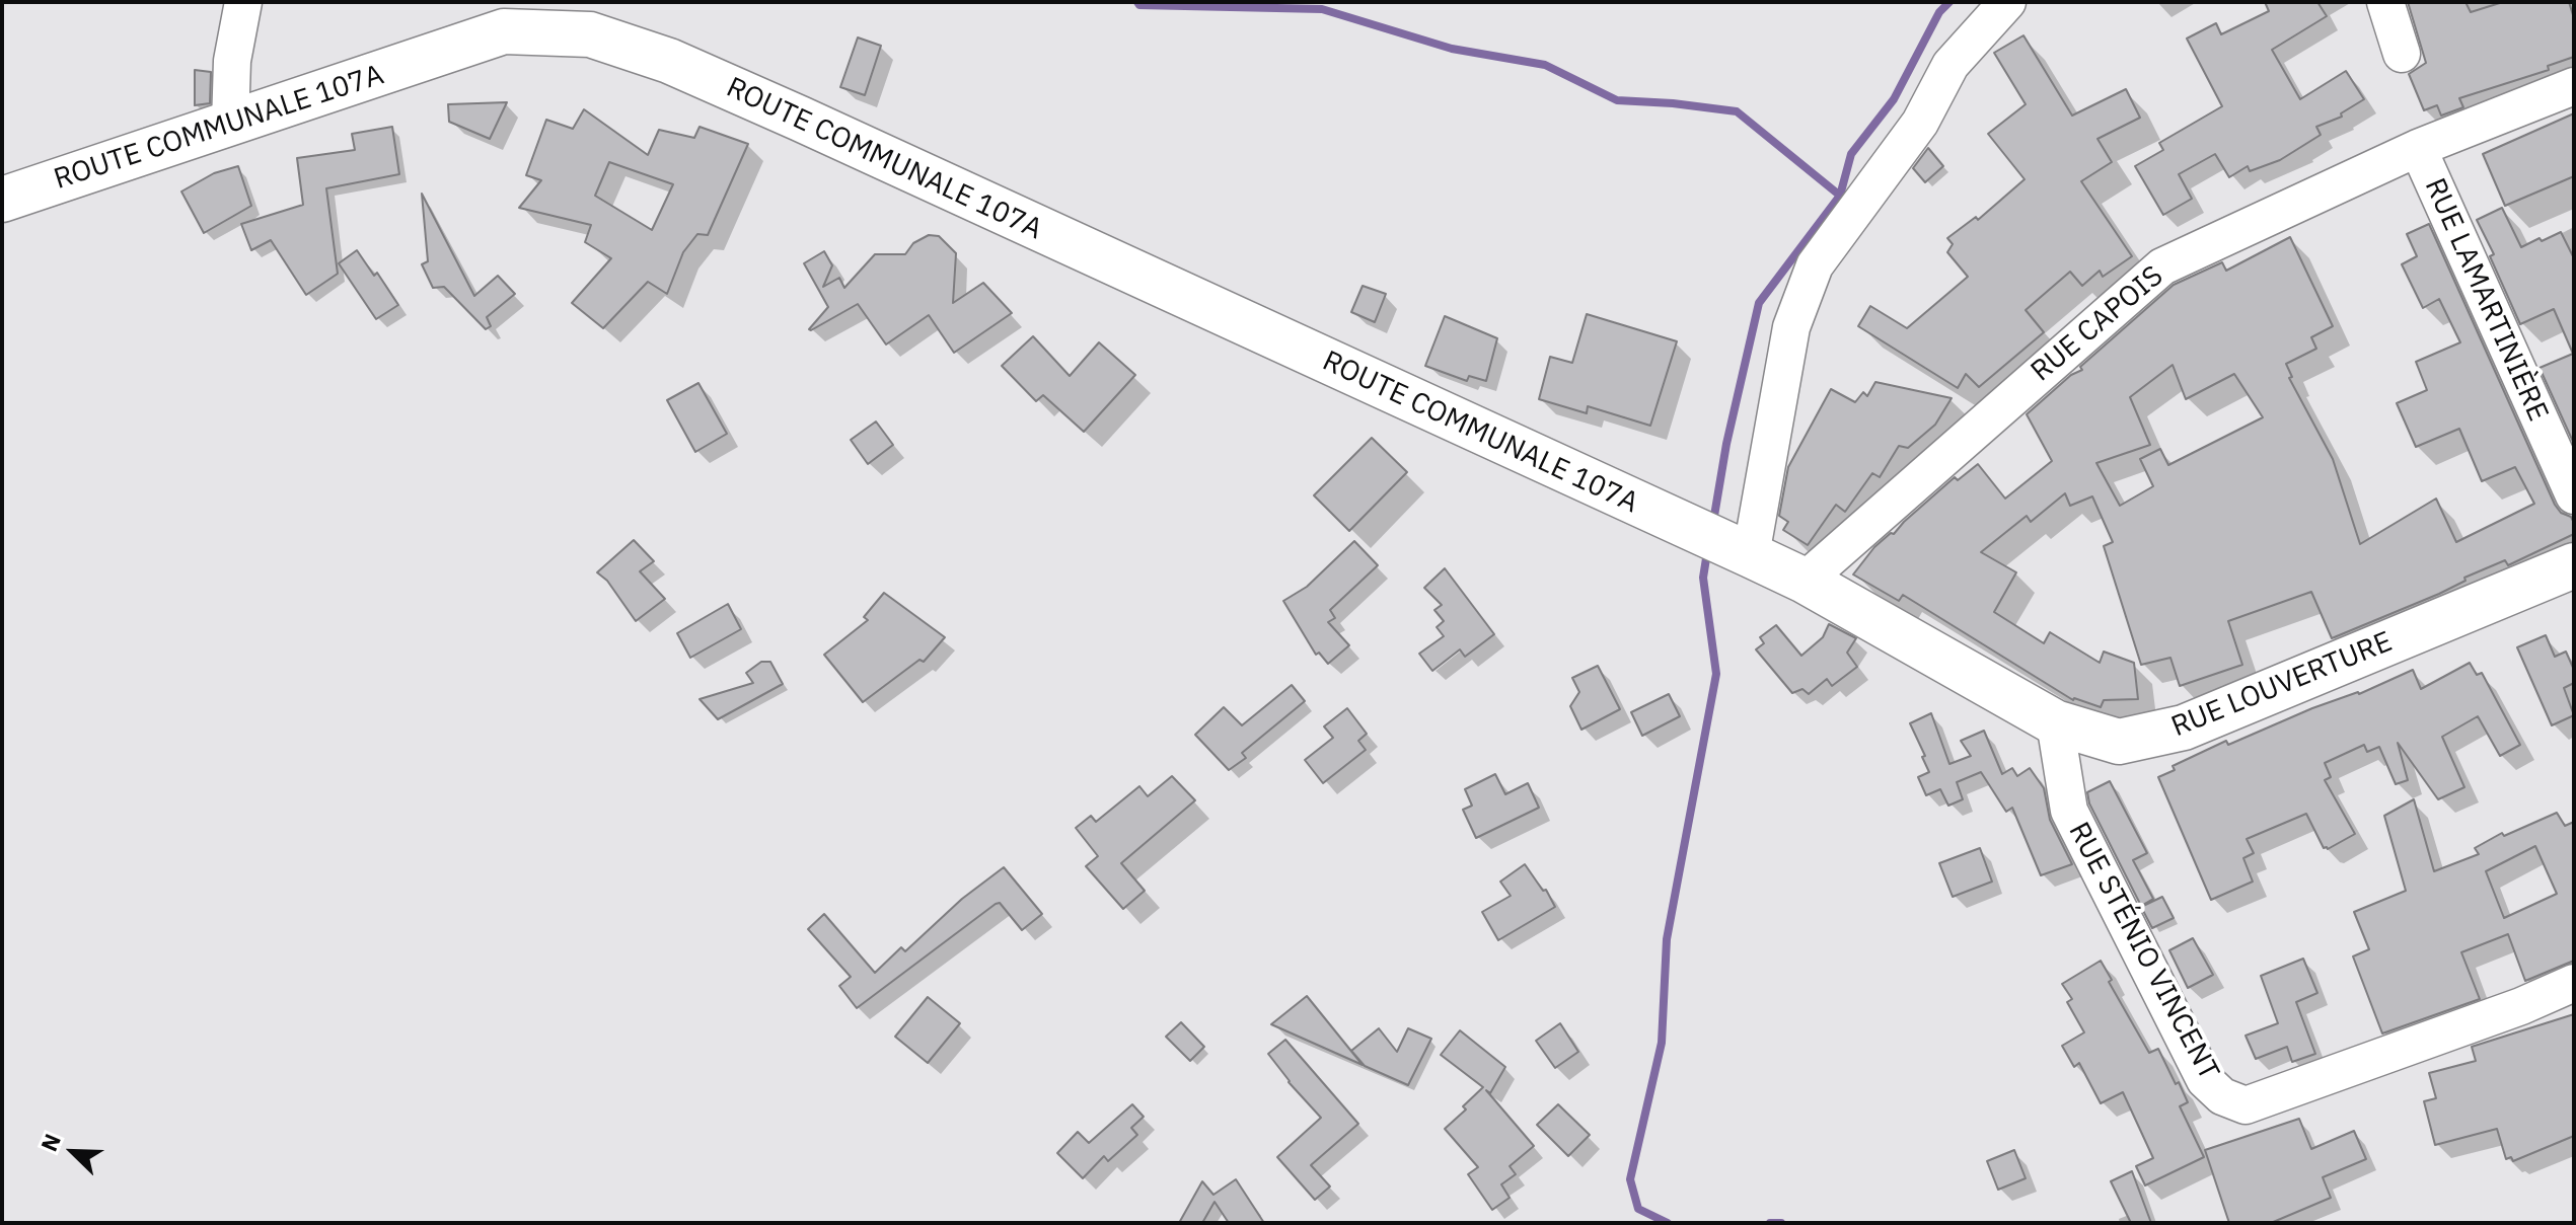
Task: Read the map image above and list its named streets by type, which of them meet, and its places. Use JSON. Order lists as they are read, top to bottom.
{
  "streets": {
    "main road": ["ROUTE COMMUNALE 107A", "RUE LOUVERTURE"],
    "street": ["RUE LAMARTINIÈRE", "RUE CAPOIS", "RUE STÉNIO VINCENT"]
  },
  "crossings": [
    ["ROUTE COMMUNALE 107A", "RUE LOUVERTURE"],
    ["RUE LAMARTINIÈRE", "RUE CAPOIS"],
    ["RUE CAPOIS", "RUE LOUVERTURE"],
    ["RUE LOUVERTURE", "RUE STÉNIO VINCENT"]
  ],
  "north": "top left"
}
